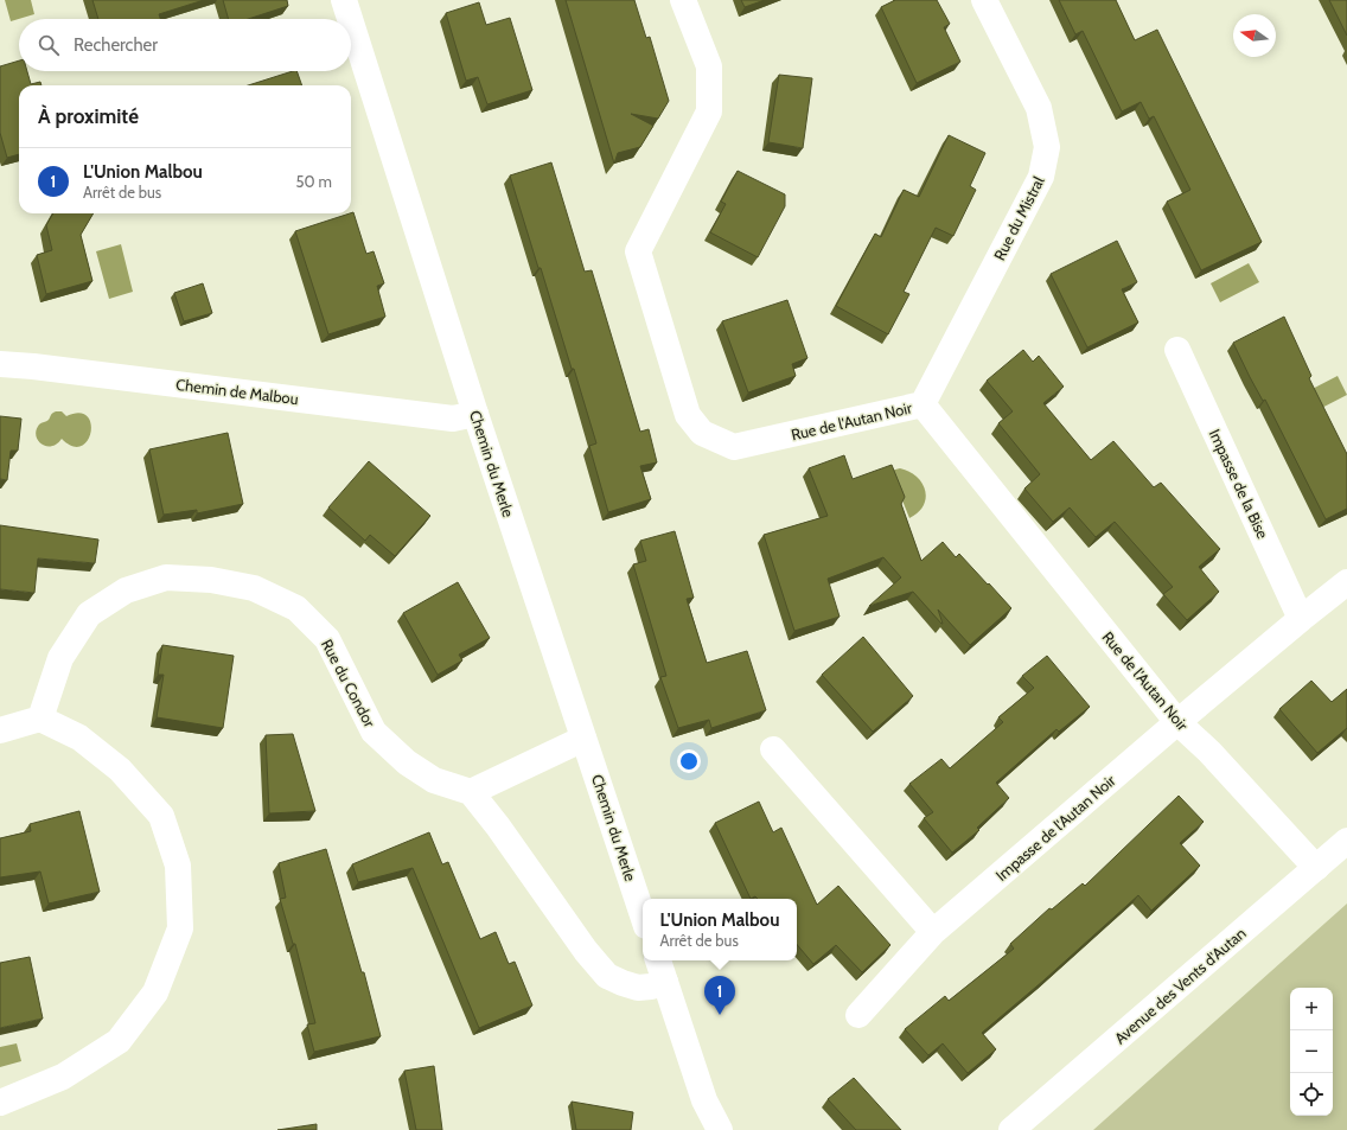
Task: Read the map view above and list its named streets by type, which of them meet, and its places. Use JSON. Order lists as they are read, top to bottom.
{
  "streets": {
    "street": [
      "Rue du Mistral",
      "Chemin de Malbou",
      "Rue de l'Autan Noir",
      "Chemin du Merle",
      "Impasse de la Bise",
      "Rue du Condor",
      "Impasse de l'Autan Noir",
      "Avenue des Vents d'Autan"
    ]
  },
  "crossings": [
    ["Rue du Mistral", "Rue de l'Autan Noir"],
    ["Chemin de Malbou", "Chemin du Merle"],
    ["Rue de l'Autan Noir", "Impasse de l'Autan Noir"],
    ["Rue de l'Autan Noir", "Avenue des Vents d'Autan"]
  ],
  "north": "left",
  "page": {
    "search": "Rechercher",
    "heading": "À proximité",
    "list": [
      {
        "mark": "1",
        "name": "L'Union Malbou",
        "note": "Arrêt de bus",
        "value": "50 m"
      }
    ],
    "popup": ["L'Union Malbou", "Arrêt de bus"],
    "pins": "1",
    "map_buttons": ["+", "−"]
  }
}
